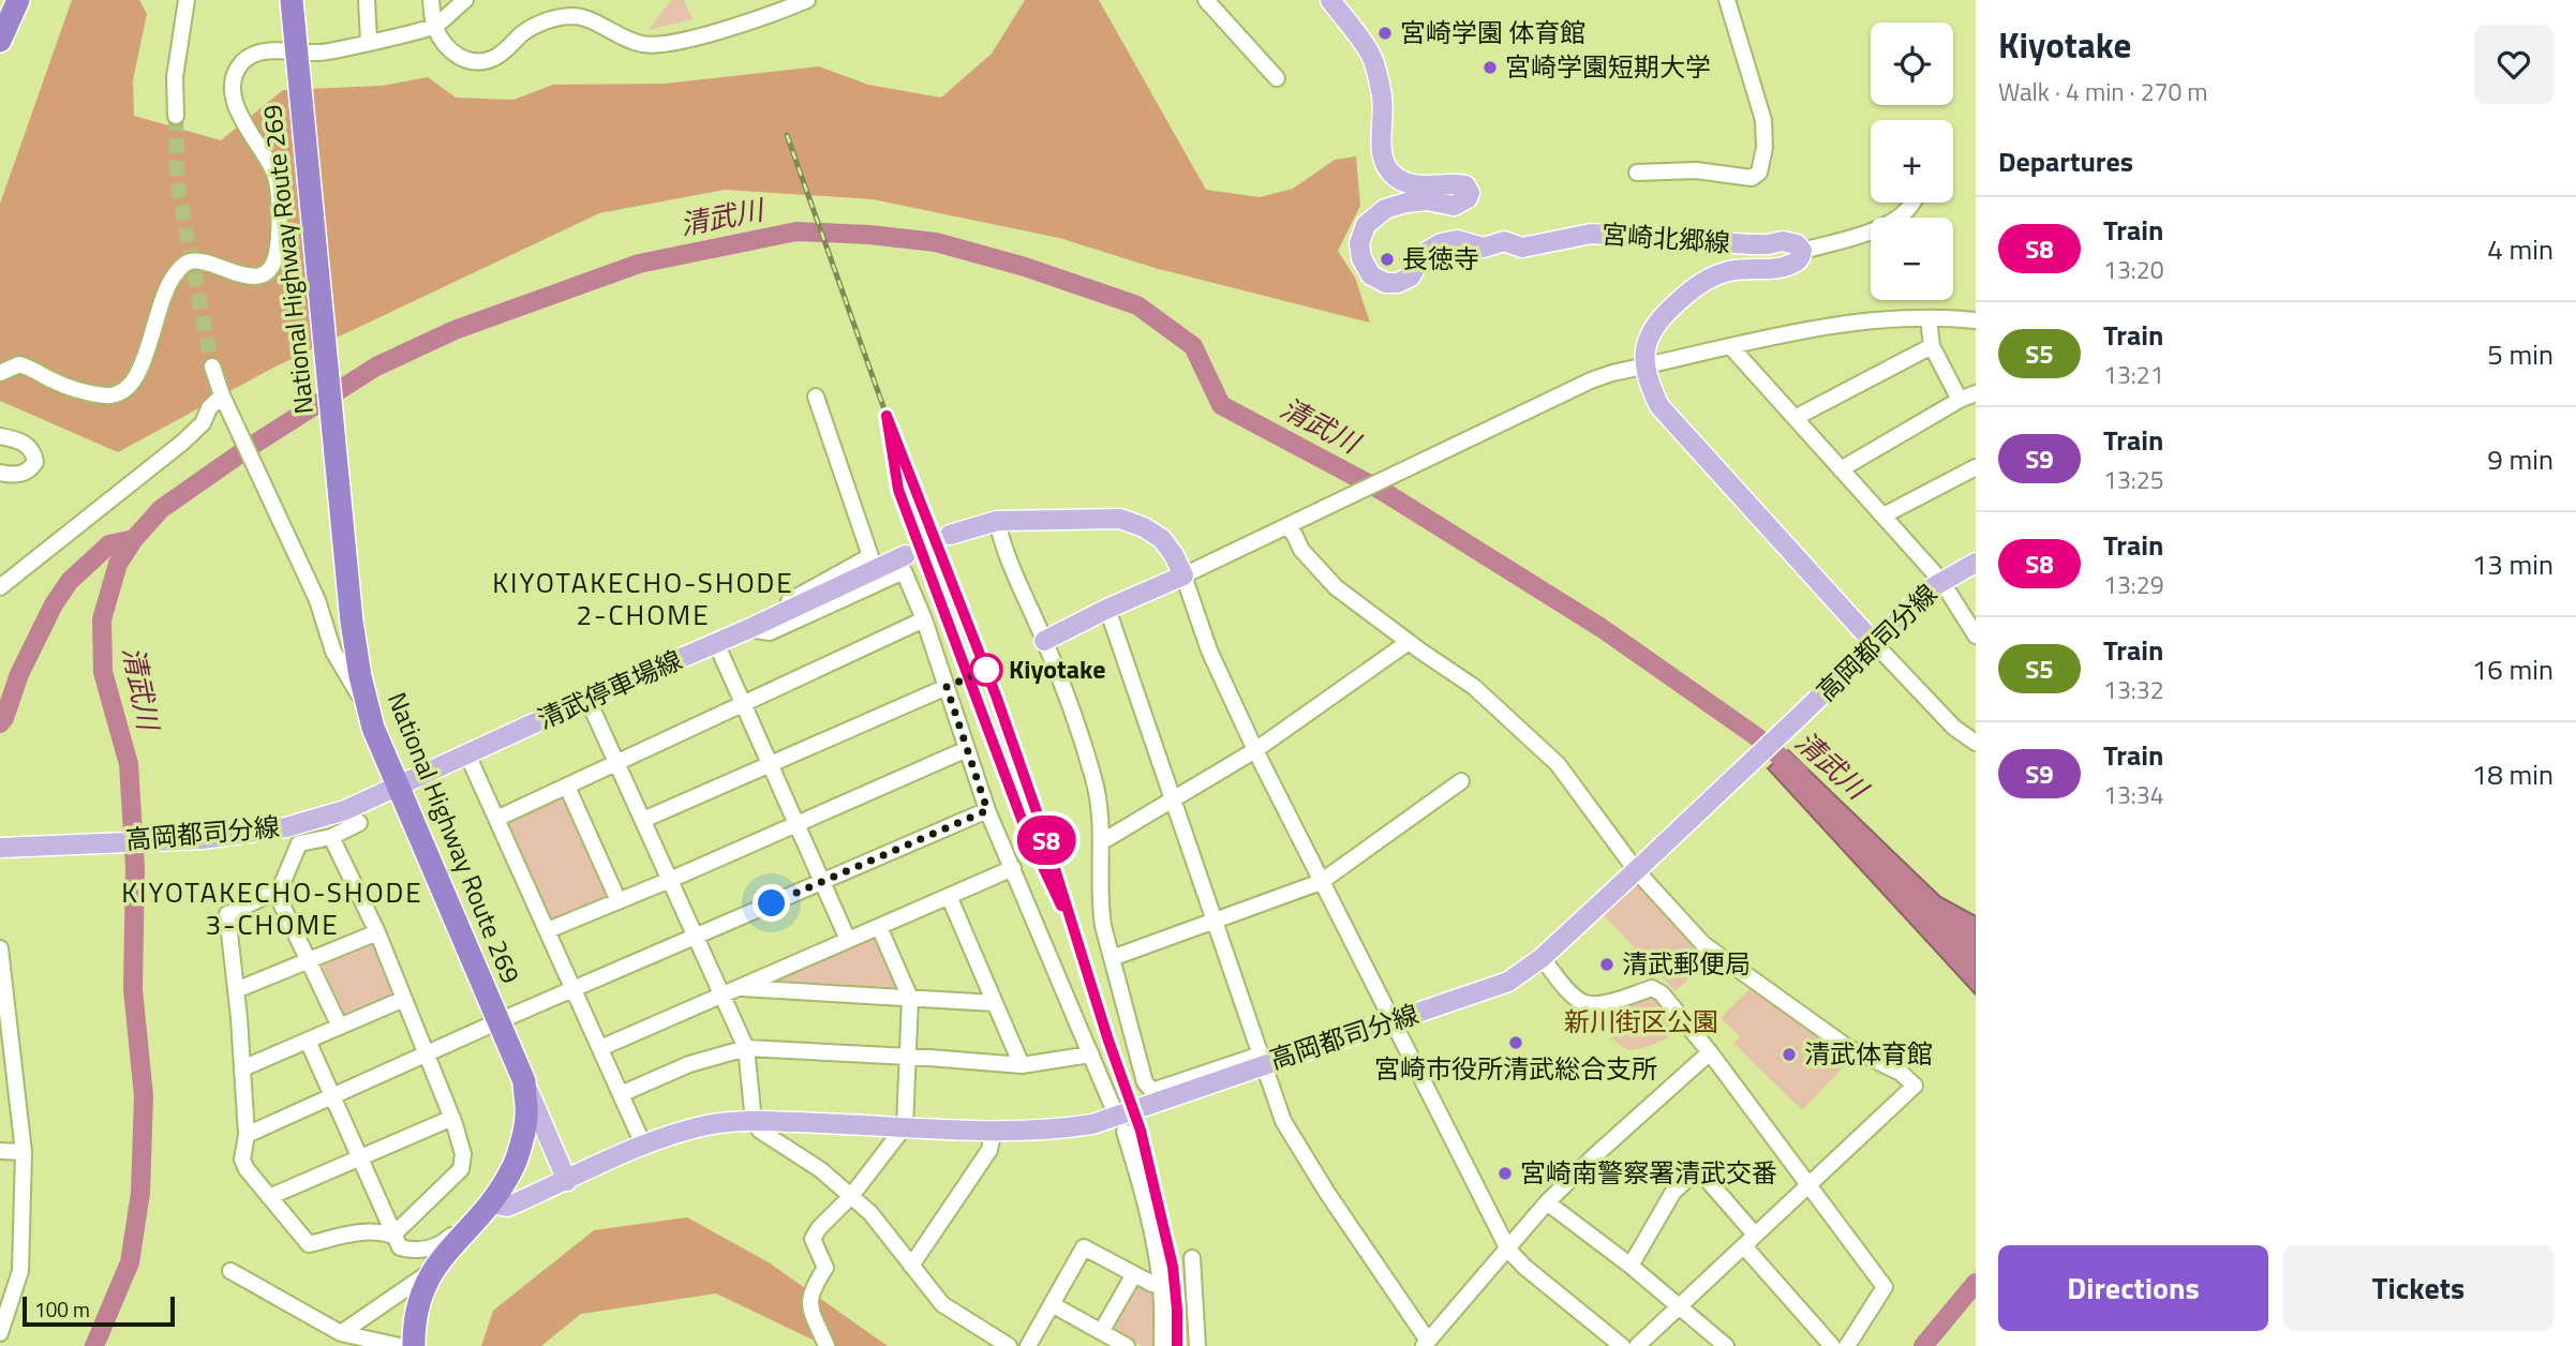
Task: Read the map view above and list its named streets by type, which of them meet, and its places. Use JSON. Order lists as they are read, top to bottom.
{
  "streets": {
    "highway": ["National Highway Route 269"],
    "main road": ["宮崎北郷線", "高岡都司分線", "清武停車場線"]
  },
  "crossings": [
    ["宮崎北郷線", "高岡都司分線"],
    ["National Highway Route 269", "高岡都司分線"],
    ["National Highway Route 269", "清武停車場線"],
    ["高岡都司分線", "清武停車場線"]
  ],
  "districts": ["KIYOTAKECHO-SHODE 2-CHOME", "KIYOTAKECHO-SHODE 3-CHOME"],
  "water": ["清武川"],
  "parks": ["新川街区公園"],
  "places": [
    "宮崎学園 体育館",
    "宮崎学園短期大学",
    "長徳寺",
    "Kiyotake",
    "清武郵便局",
    "宮崎市役所清武総合支所",
    "清武体育館",
    "宮崎南警察署清武交番"
  ],
  "scale_bar": "100 m",
  "page": {
    "on_map": "S8",
    "heading": [
      ["Kiyotake", "Walk · 4 min · 270 m"],
      "Departures"
    ],
    "map_buttons": ["+", "−"],
    "list": [
      {
        "mark": "S8",
        "name": "Train",
        "note": "13:20",
        "value": "4 min"
      },
      {
        "mark": "S5",
        "name": "Train",
        "note": "13:21",
        "value": "5 min"
      },
      {
        "mark": "S9",
        "name": "Train",
        "note": "13:25",
        "value": "9 min"
      },
      {
        "mark": "S8",
        "name": "Train",
        "note": "13:29",
        "value": "13 min"
      },
      {
        "mark": "S5",
        "name": "Train",
        "note": "13:32",
        "value": "16 min"
      },
      {
        "mark": "S9",
        "name": "Train",
        "note": "13:34",
        "value": "18 min"
      }
    ],
    "buttons": ["Directions", "Tickets"],
    "scale": "100 m"
  }
}
